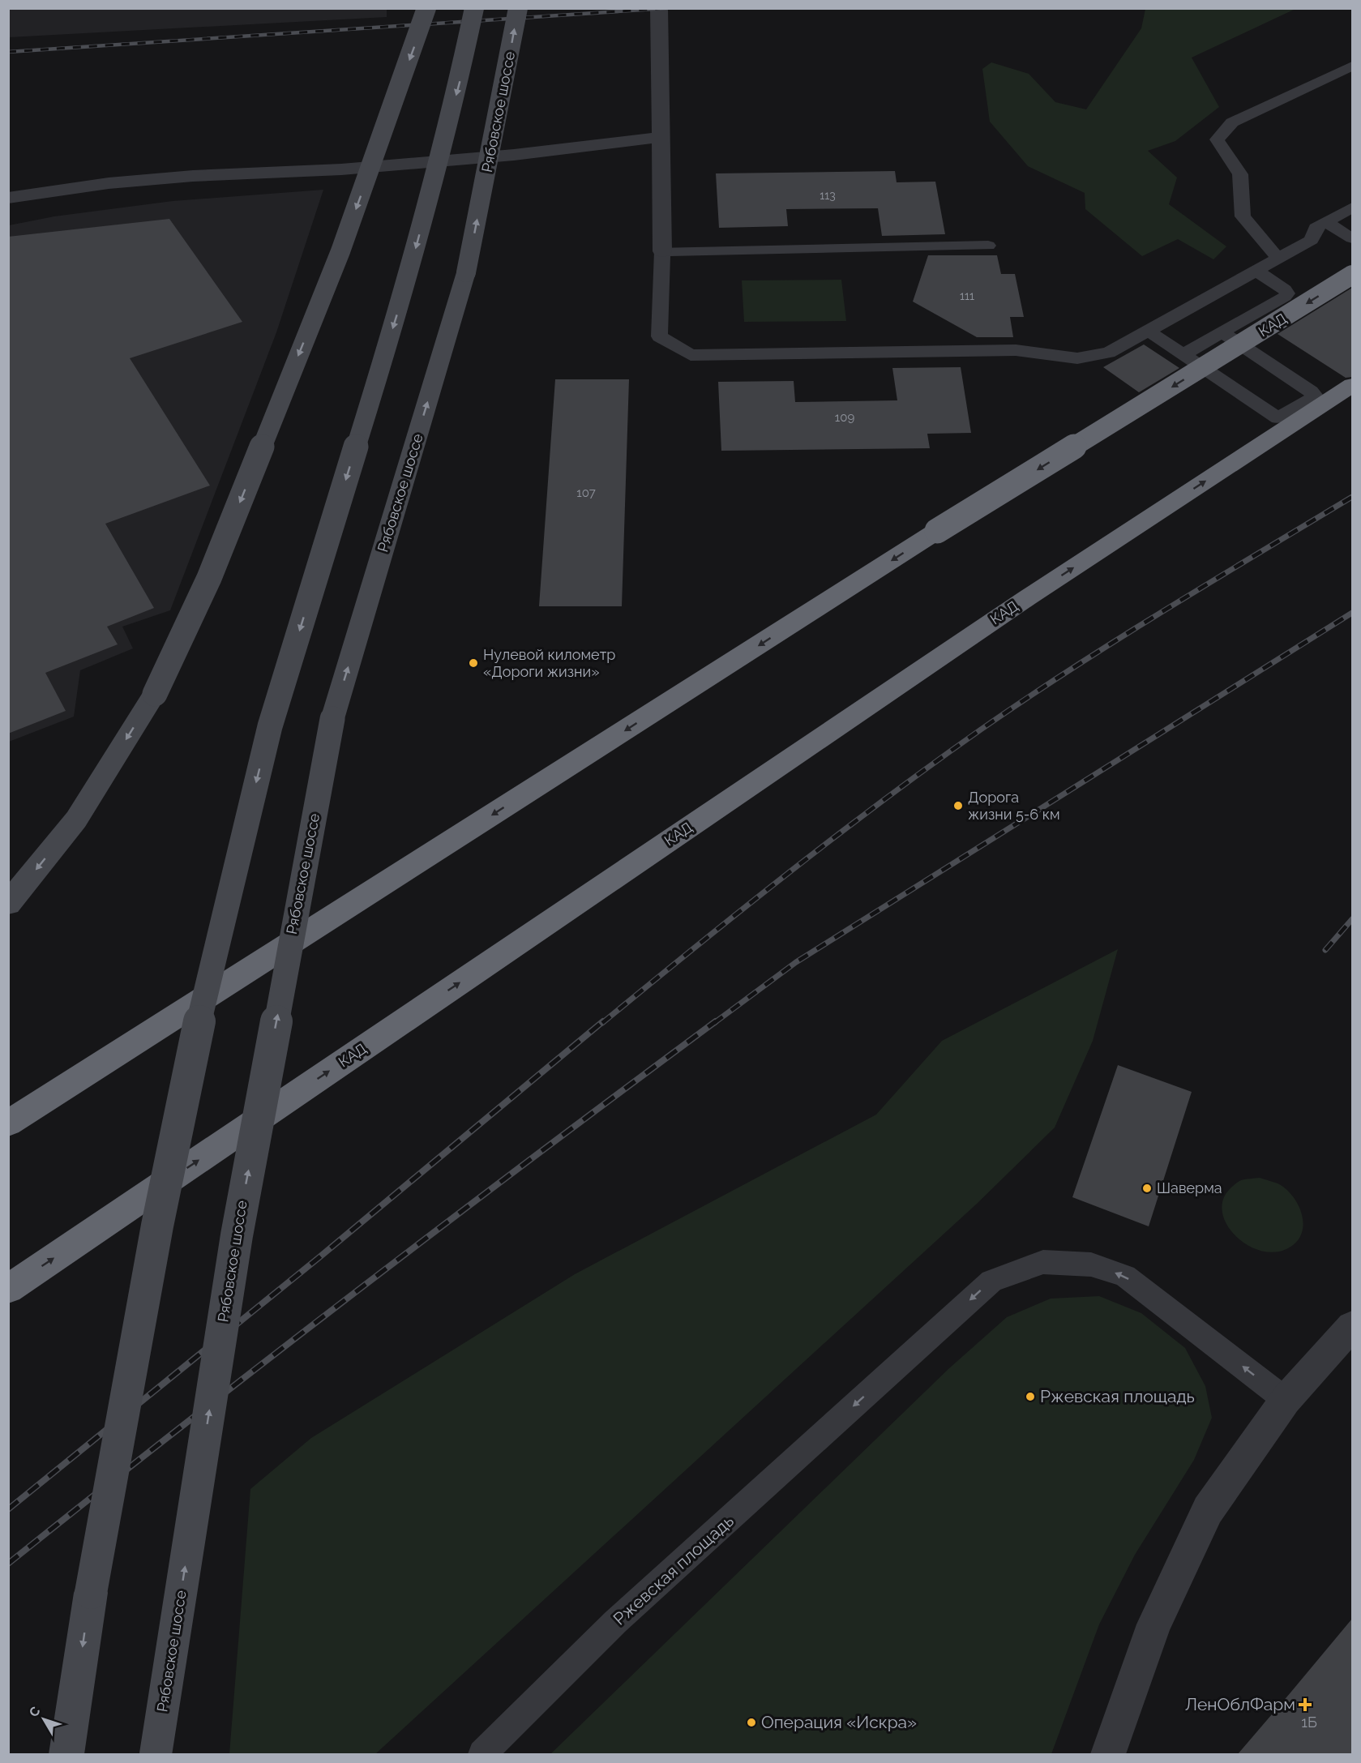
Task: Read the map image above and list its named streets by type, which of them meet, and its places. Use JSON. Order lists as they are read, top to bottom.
{
  "streets": {
    "highway": ["КАД"],
    "main road": ["Рябовское шоссе"],
    "lane": ["Ржевская площадь"]
  },
  "one_way": ["Ржевская площадь"],
  "places": {
    "other": [
      "Нулевой километр «Дороги жизни»",
      "Дорога жизни 5-6 км",
      "Шаверма",
      "Ржевская площадь",
      "Операция «Искра»"
    ],
    "health": ["ЛенОблФарм"]
  },
  "house_numbers": [
    "113",
    "111",
    "109",
    "107",
    "1Б"
  ],
  "north": "top left"
}
